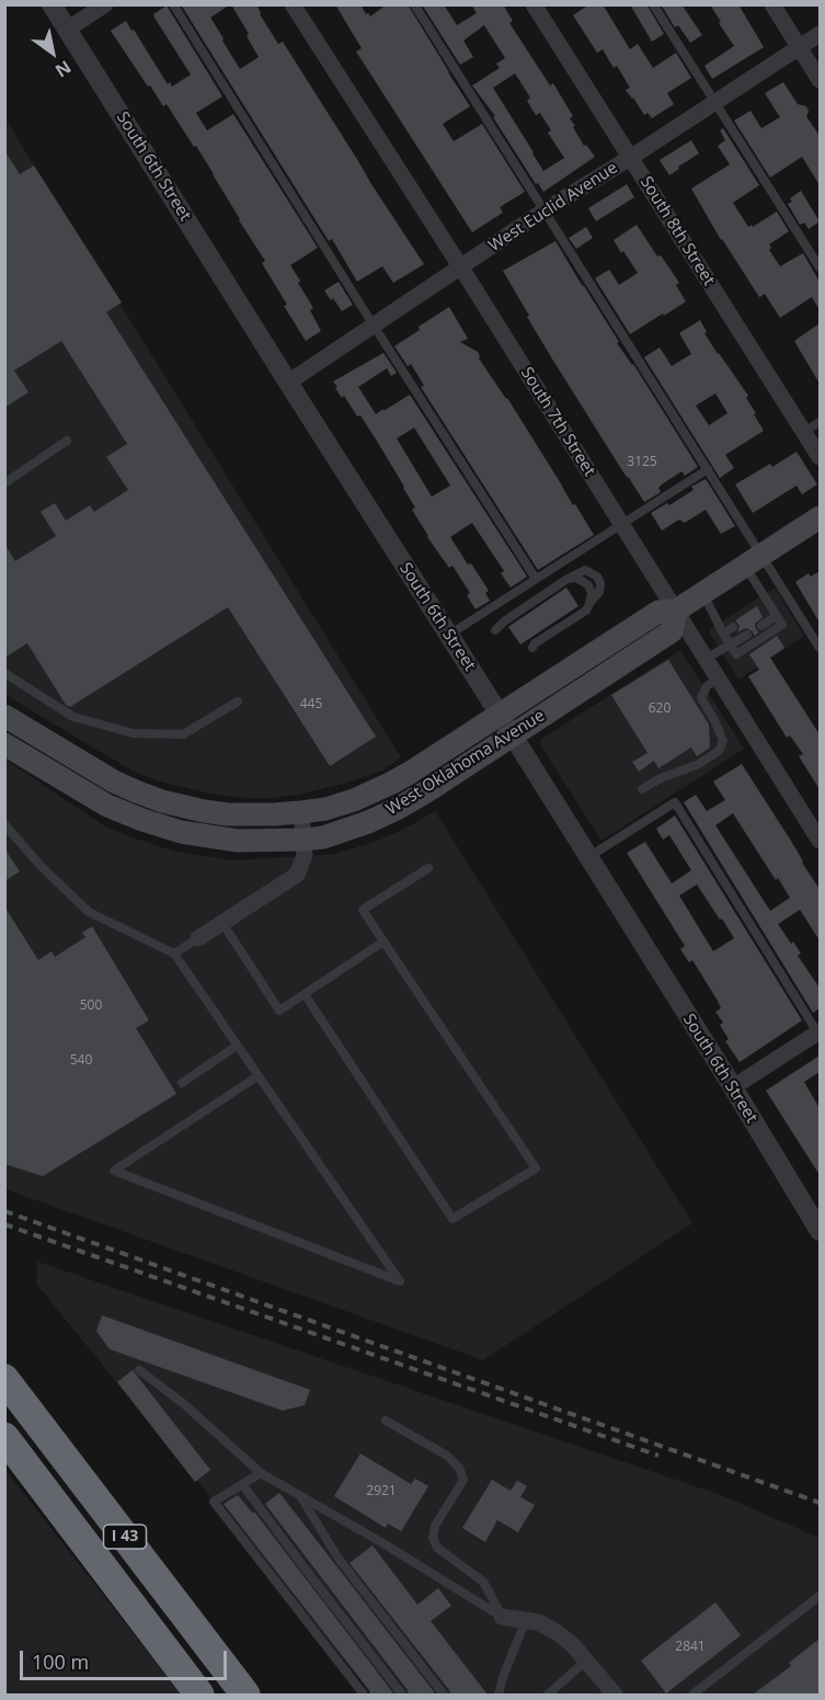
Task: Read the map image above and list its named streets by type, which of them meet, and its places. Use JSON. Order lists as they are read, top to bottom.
{
  "streets": {
    "highway": ["I 43"],
    "main road": ["West Oklahoma Avenue"],
    "street": [
      "South 6th Street",
      "West Euclid Avenue",
      "South 8th Street",
      "South 7th Street"
    ]
  },
  "crossings": [
    ["South 6th Street", "West Euclid Avenue"],
    ["South 6th Street", "West Oklahoma Avenue"],
    ["West Euclid Avenue", "South 8th Street"],
    ["West Euclid Avenue", "South 7th Street"],
    ["South 7th Street", "West Oklahoma Avenue"]
  ],
  "house_numbers": [
    "3125",
    "445",
    "620",
    "500",
    "540",
    "2921",
    "2841"
  ],
  "scale_bar": "100 m",
  "north": "bottom right"
}
